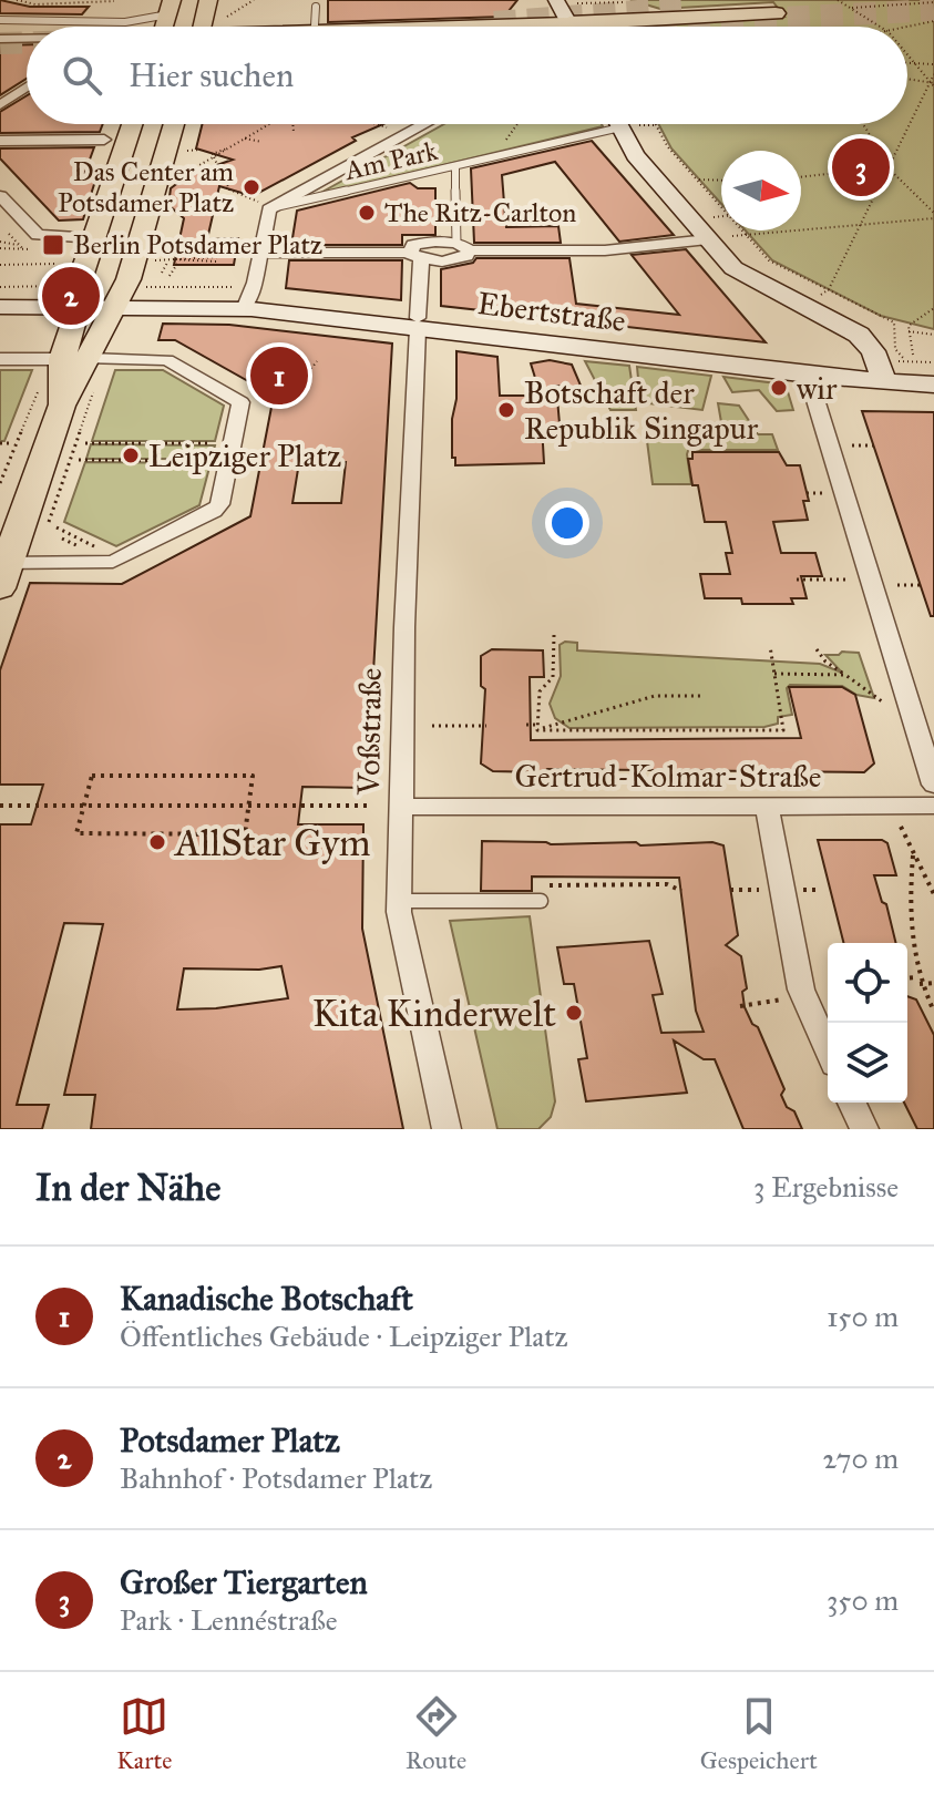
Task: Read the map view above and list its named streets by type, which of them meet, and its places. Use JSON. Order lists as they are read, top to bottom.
{
  "streets": {
    "main road": ["Ebertstraße"],
    "street": ["Voßstraße", "Gertrud-Kolmar-Straße"],
    "lane": ["Am Park"]
  },
  "crossings": [
    ["Ebertstraße", "Voßstraße"],
    ["Voßstraße", "Gertrud-Kolmar-Straße"]
  ],
  "places": {
    "other": [
      "Das Center am Potsdamer Platz",
      "The Ritz-Carlton",
      "wir",
      "Botschaft der Republik Singapur",
      "Leipziger Platz",
      "AllStar Gym",
      "Kita Kinderwelt"
    ],
    "transit": ["Berlin Potsdamer Platz"]
  },
  "north": "right",
  "page": {
    "search": "Hier suchen",
    "pins": ["3", "2", "1"],
    "heading": ["In der Nähe", "3 Ergebnisse"],
    "list": [
      {
        "mark": "1",
        "name": "Kanadische Botschaft",
        "note": "Öffentliches Gebäude · Leipziger Platz",
        "value": "150 m"
      },
      {
        "mark": "2",
        "name": "Potsdamer Platz",
        "note": "Bahnhof · Potsdamer Platz",
        "value": "270 m"
      },
      {
        "mark": "3",
        "name": "Großer Tiergarten",
        "note": "Park · Lennéstraße",
        "value": "350 m"
      }
    ],
    "nav": ["Karte", "Route", "Gespeichert"]
  }
}
